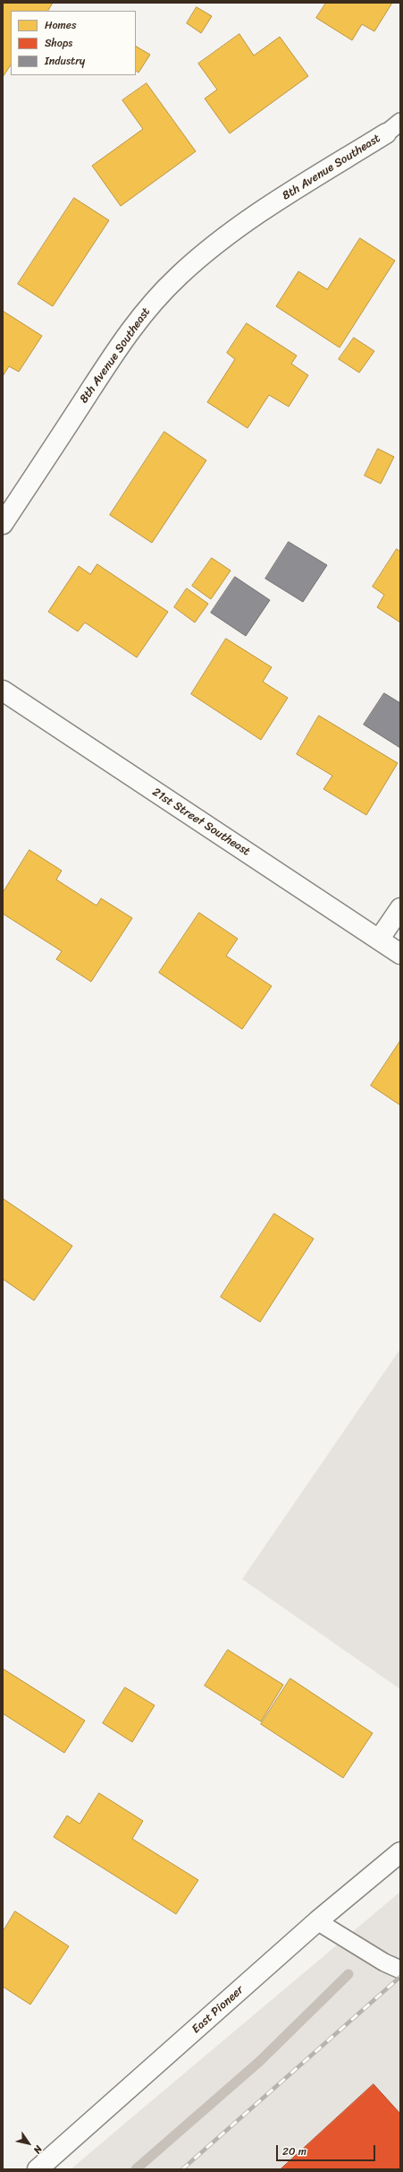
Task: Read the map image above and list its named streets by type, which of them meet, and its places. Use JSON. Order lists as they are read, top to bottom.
{
  "streets": {
    "street": ["8th Avenue Southeast", "21st Street Southeast", "East Pioneer"]
  },
  "legend": ["Homes", "Shops", "Industry"],
  "scale_bar": "20 m",
  "north": "bottom right"
}
